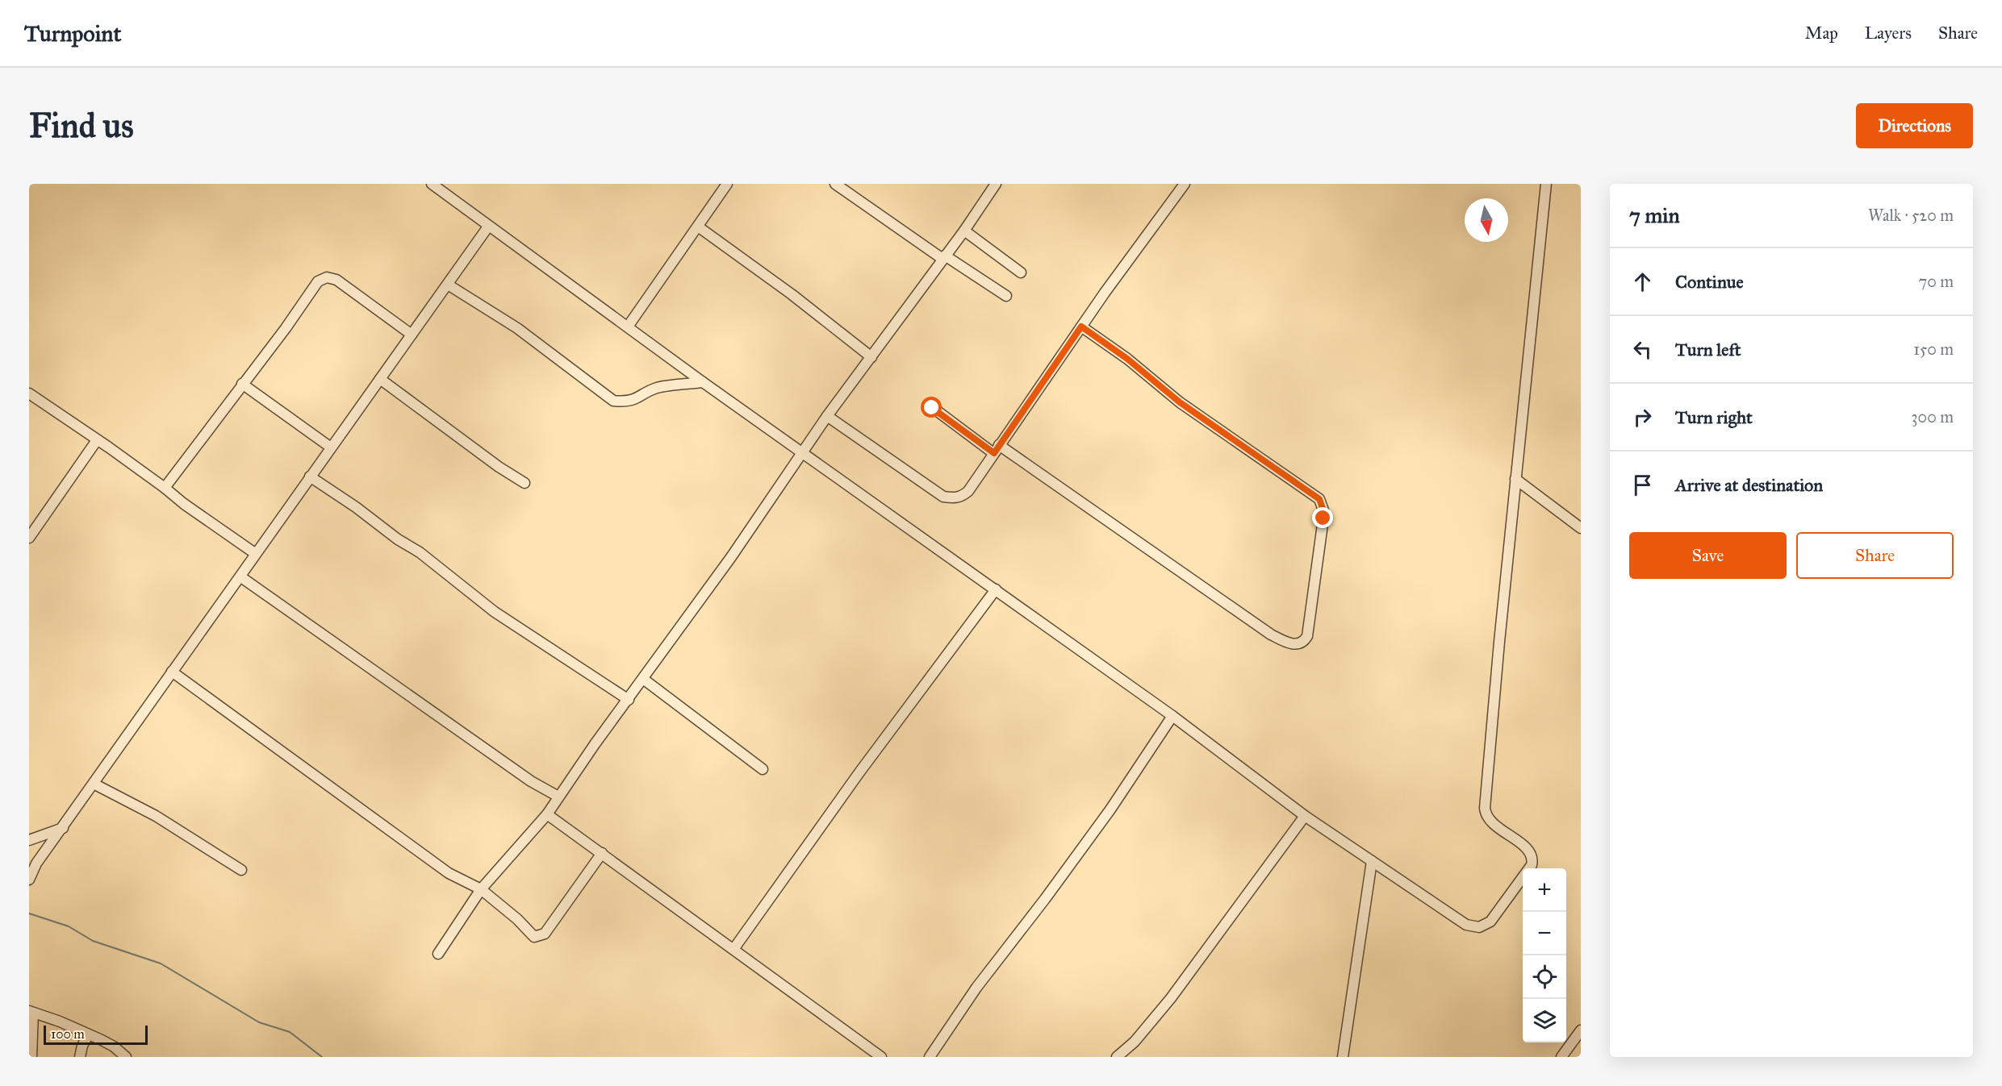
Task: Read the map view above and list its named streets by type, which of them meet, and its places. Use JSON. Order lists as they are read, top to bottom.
{
  "scale_bar": "100 m",
  "north": "bottom",
  "page": {
    "header": "Turnpoint",
    "nav": ["Map", "Layers", "Share"],
    "buttons": [
      "Directions",
      ["Save", "Share"]
    ],
    "title": "Find us",
    "heading": ["7 min", "Walk · 520 m"],
    "list": [
      ["Continue", "70 m"],
      ["Turn left", "150 m"],
      ["Turn right", "300 m"],
      "Arrive at destination"
    ],
    "map_buttons": ["+", "−"],
    "scale": "100 m"
  }
}
